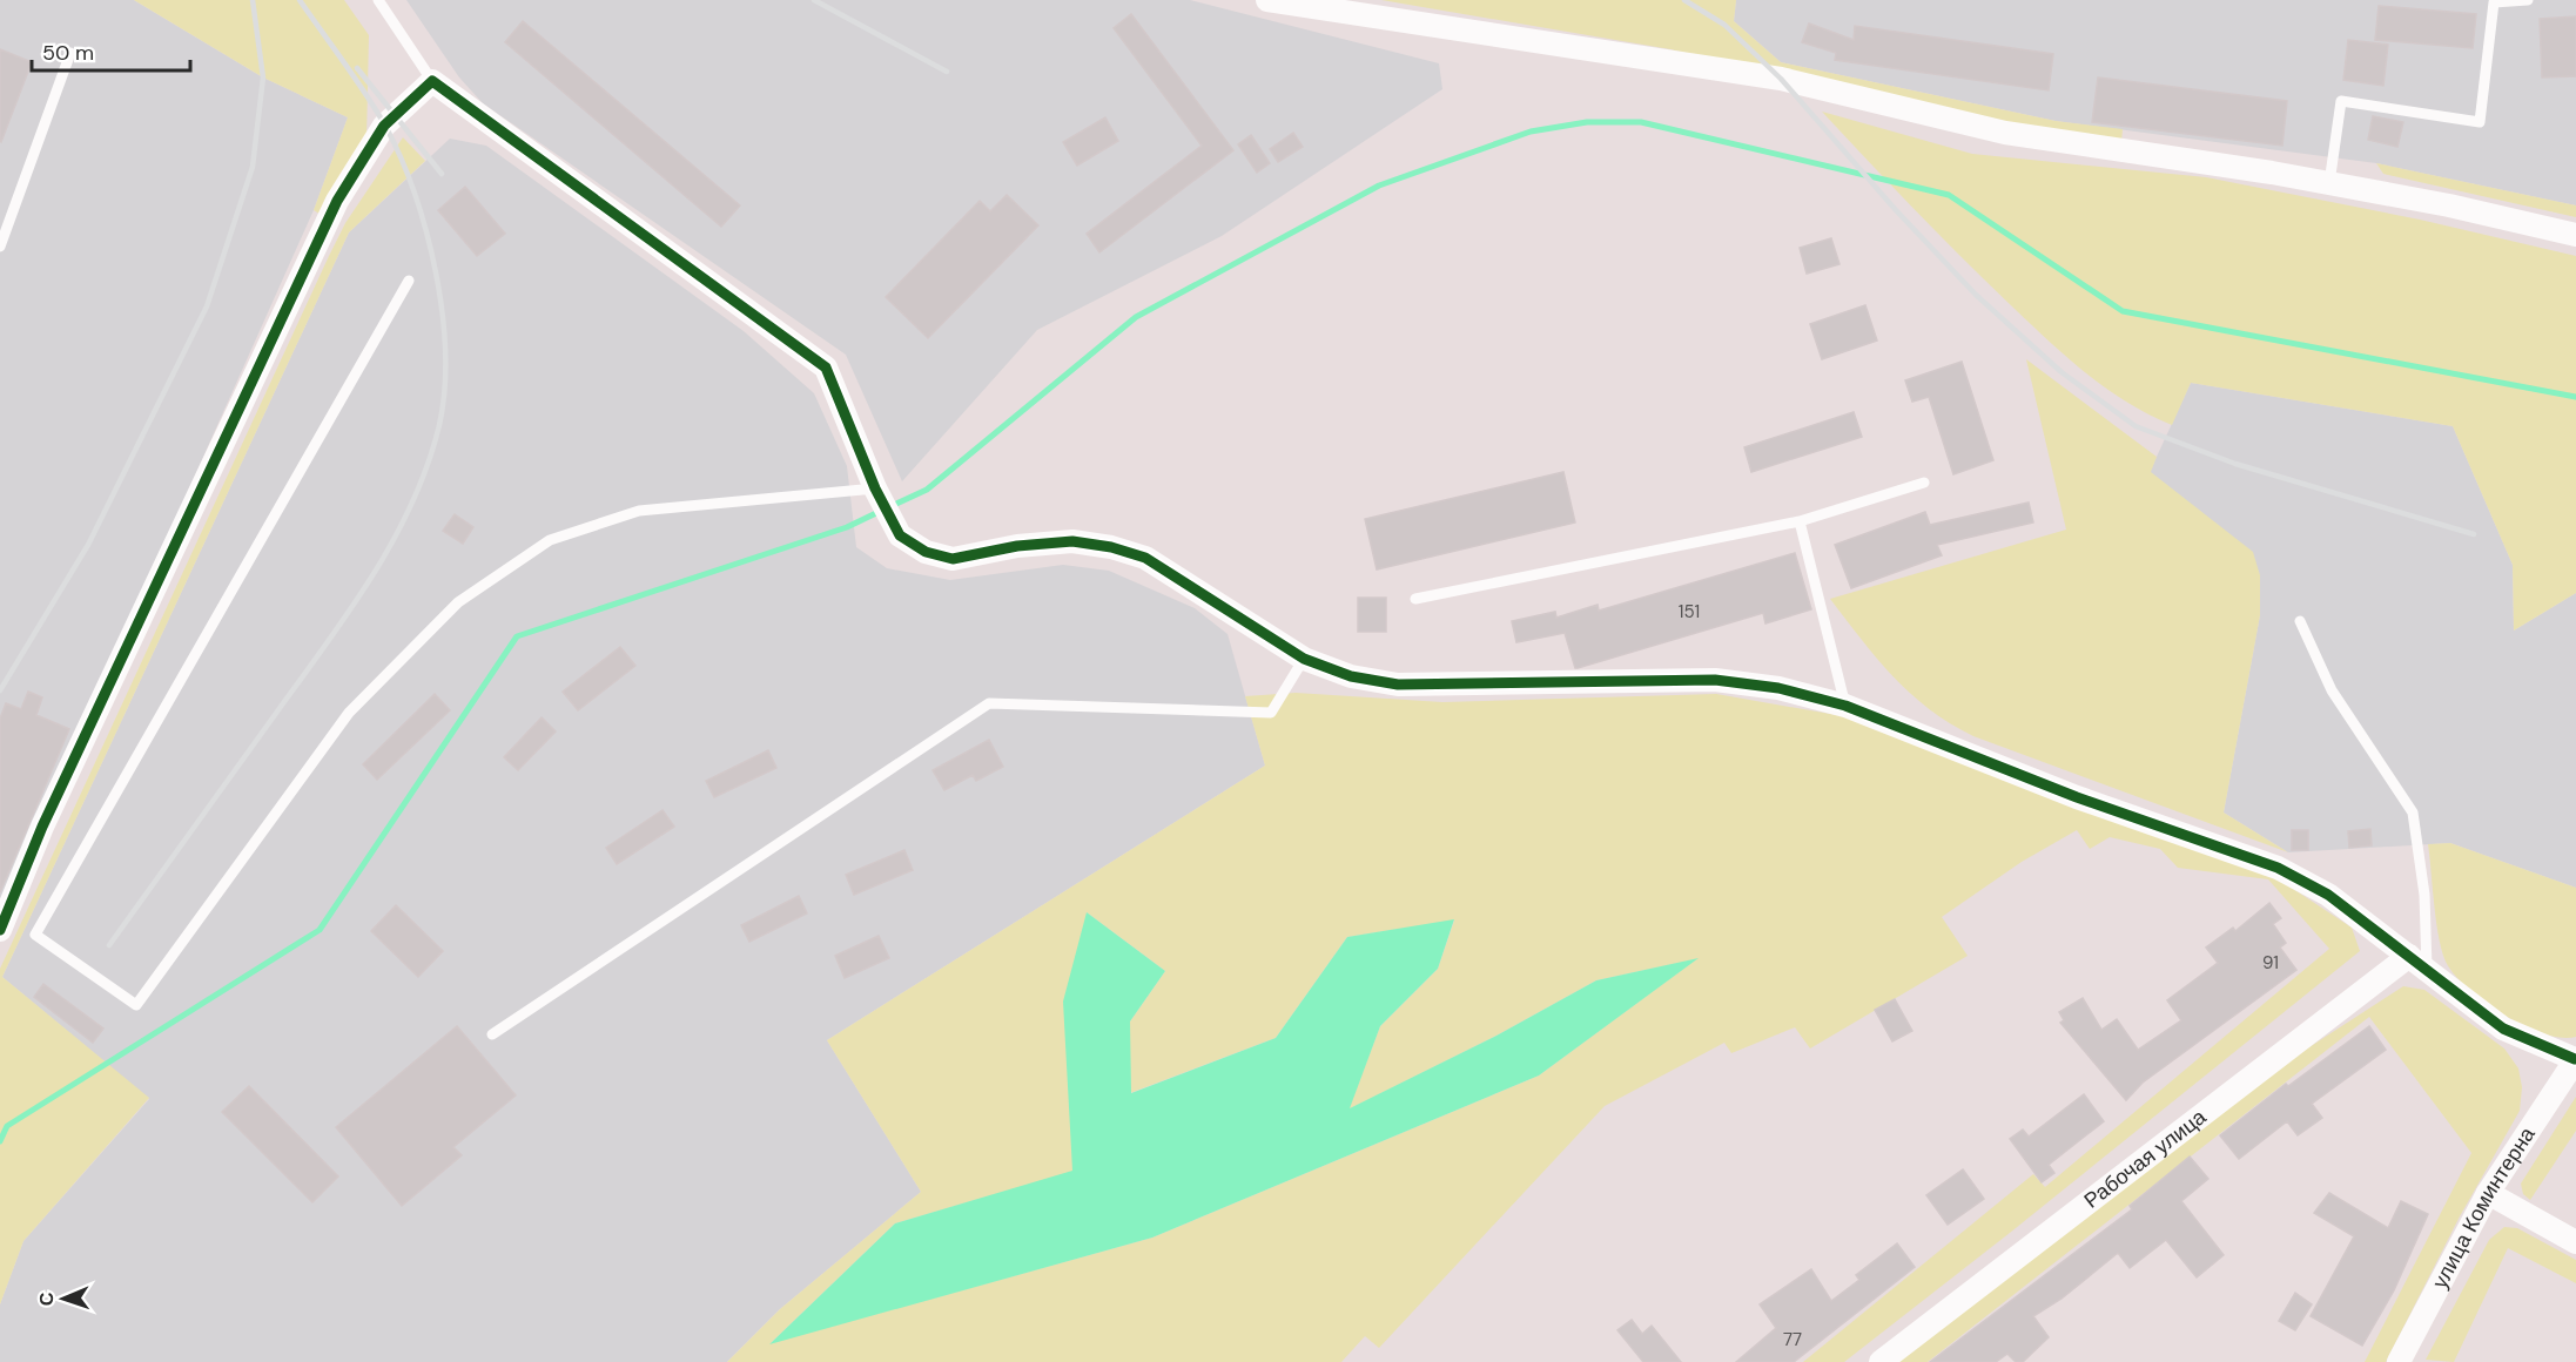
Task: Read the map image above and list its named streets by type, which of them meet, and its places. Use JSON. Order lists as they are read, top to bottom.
{
  "streets": {
    "street": ["Рабочая улица", "улица Коминтерна"]
  },
  "house_numbers": ["151", "91", "77"],
  "scale_bar": "50 m",
  "north": "left"
}
